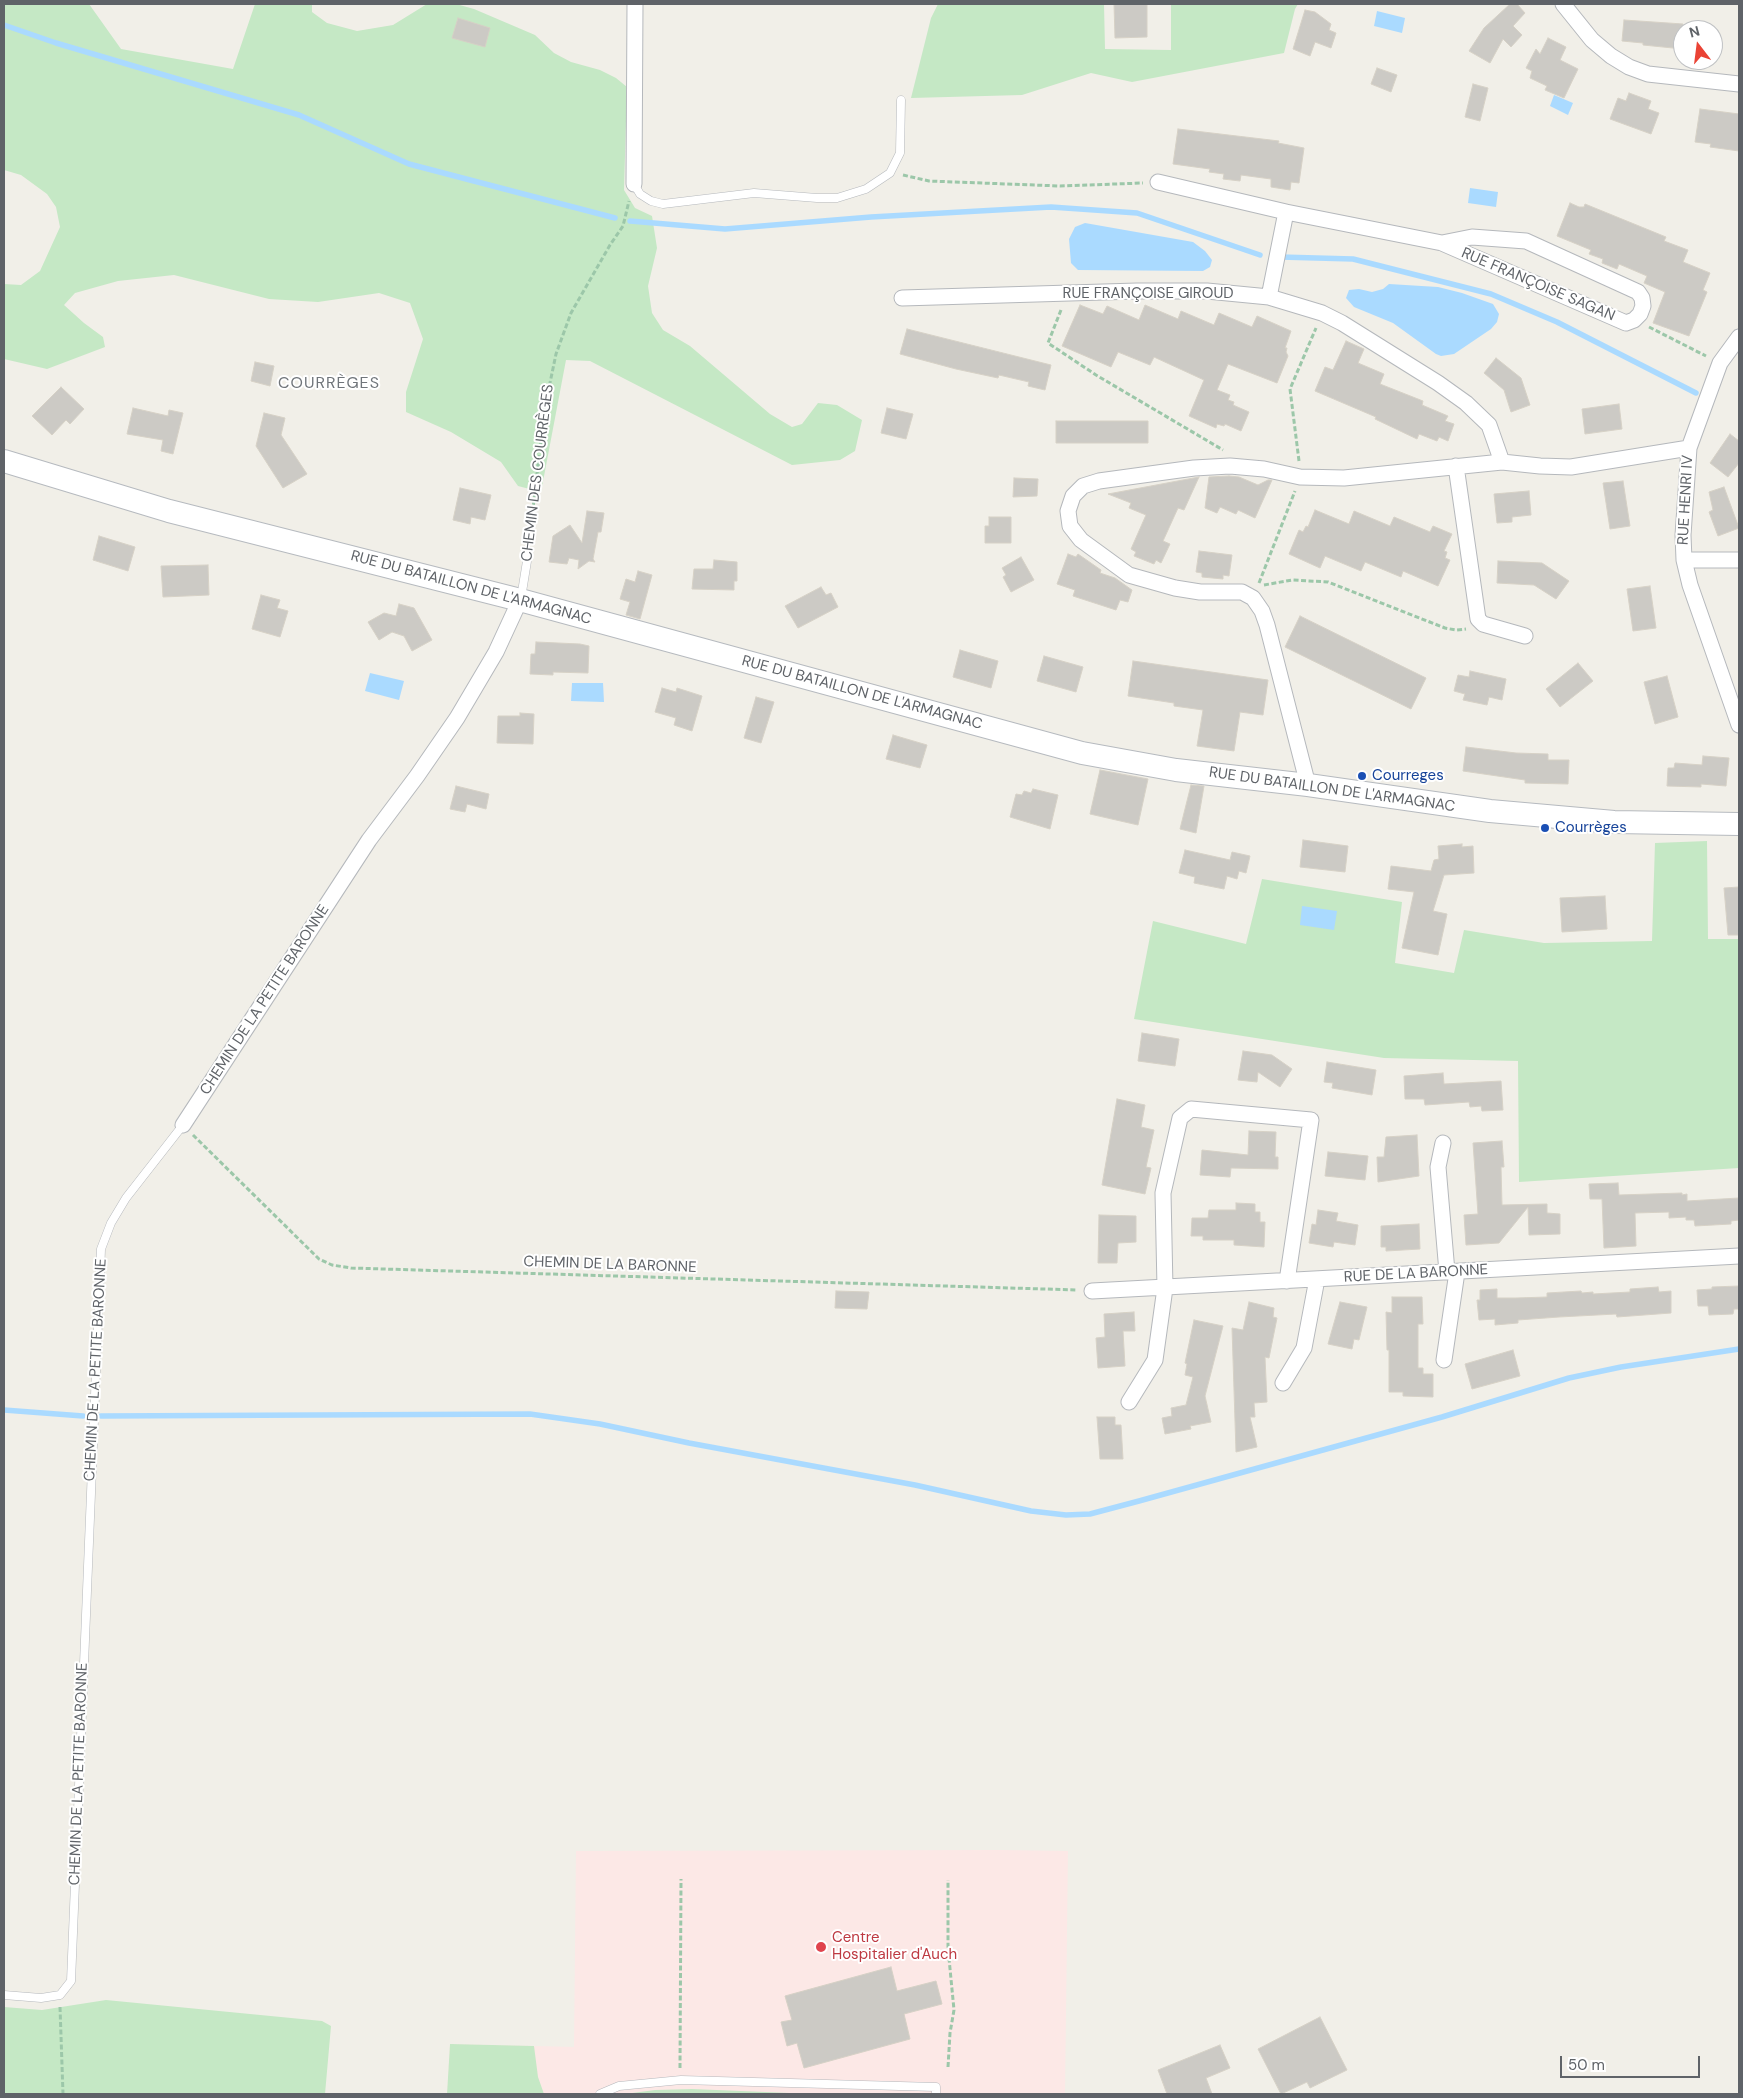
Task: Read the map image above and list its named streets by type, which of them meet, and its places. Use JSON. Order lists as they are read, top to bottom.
{
  "streets": {
    "street": [
      "RUE FRANÇOISE SAGAN",
      "RUE FRANÇOISE GIROUD",
      "RUE HENRI IV",
      "RUE DU BATAILLON DE L'ARMAGNAC",
      "CHEMIN DE LA PETITE BARONNE",
      "RUE DE LA BARONNE"
    ],
    "lane": ["CHEMIN DES COURRÈGES"],
    "path": ["CHEMIN DE LA BARONNE"]
  },
  "crossings": [
    ["CHEMIN DES COURRÈGES", "RUE DU BATAILLON DE L'ARMAGNAC"],
    ["CHEMIN DES COURRÈGES", "CHEMIN DE LA PETITE BARONNE"],
    ["RUE DU BATAILLON DE L'ARMAGNAC", "CHEMIN DE LA PETITE BARONNE"],
    ["CHEMIN DE LA PETITE BARONNE", "CHEMIN DE LA BARONNE"],
    ["CHEMIN DE LA BARONNE", "RUE DE LA BARONNE"]
  ],
  "districts": ["COURRÈGES"],
  "places": ["Courreges", "Courrèges", "Centre Hospitalier d'Auch"],
  "scale_bar": "50 m",
  "north": "top"
}
